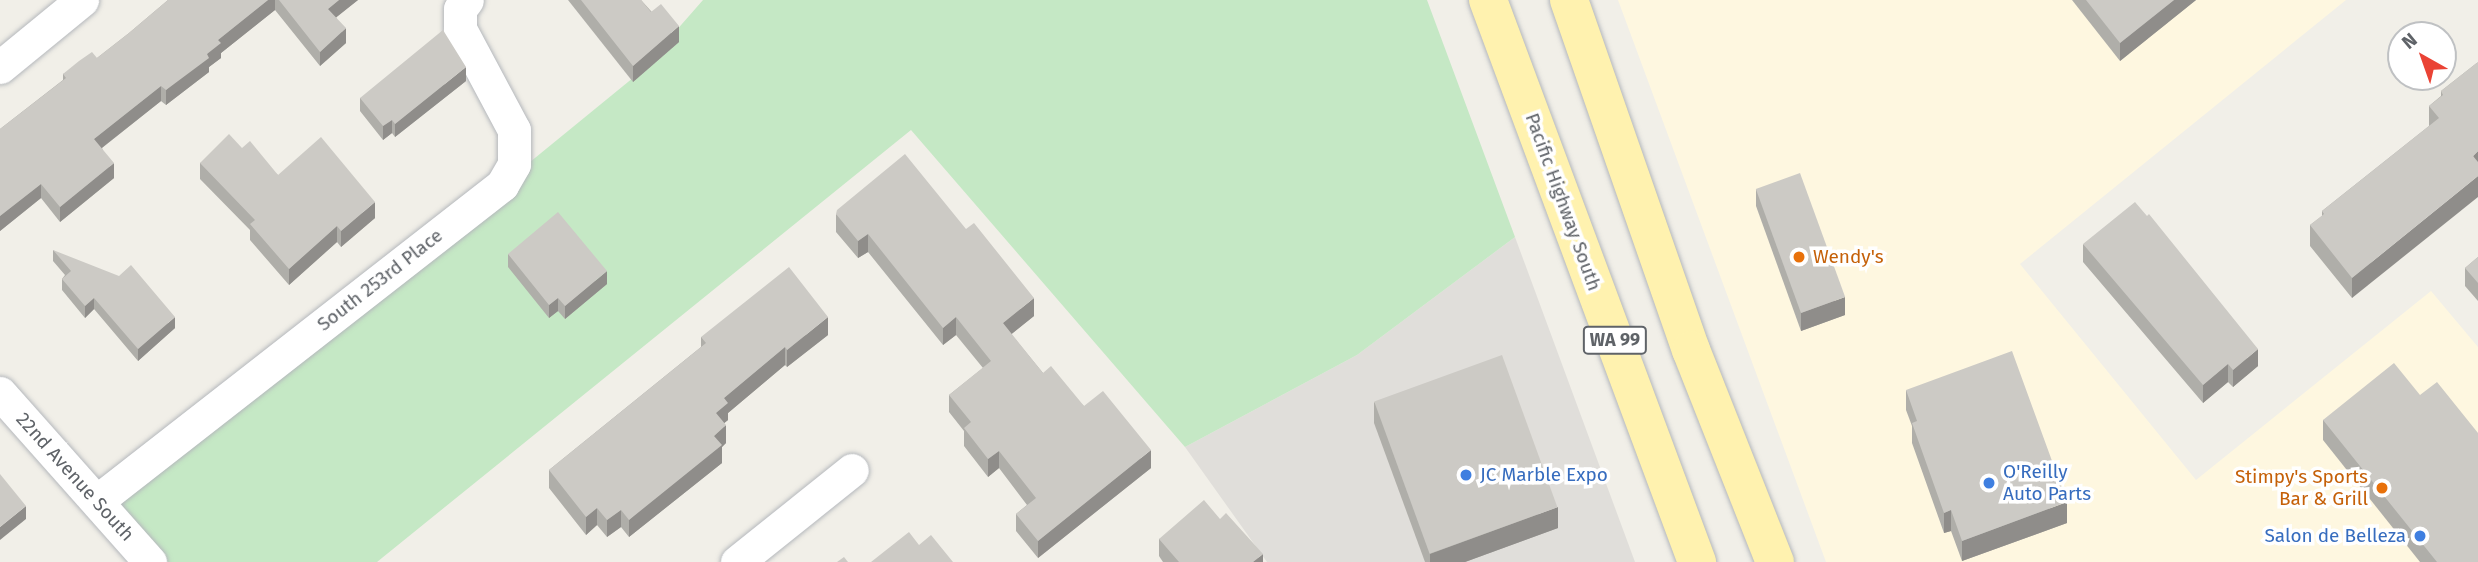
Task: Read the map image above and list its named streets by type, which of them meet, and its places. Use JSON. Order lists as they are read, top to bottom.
{
  "streets": {
    "main road": ["Pacific Highway South", "WA 99"],
    "street": ["South 253rd Place", "22nd Avenue South"]
  },
  "crossings": [
    ["South 253rd Place", "22nd Avenue South"]
  ],
  "places": [
    "Wendy's",
    "JC Marble Expo",
    "O'Reilly Auto Parts",
    "Stimpy's Sports Bar & Grill",
    "Salon de Belleza"
  ],
  "north": "top left"
}
